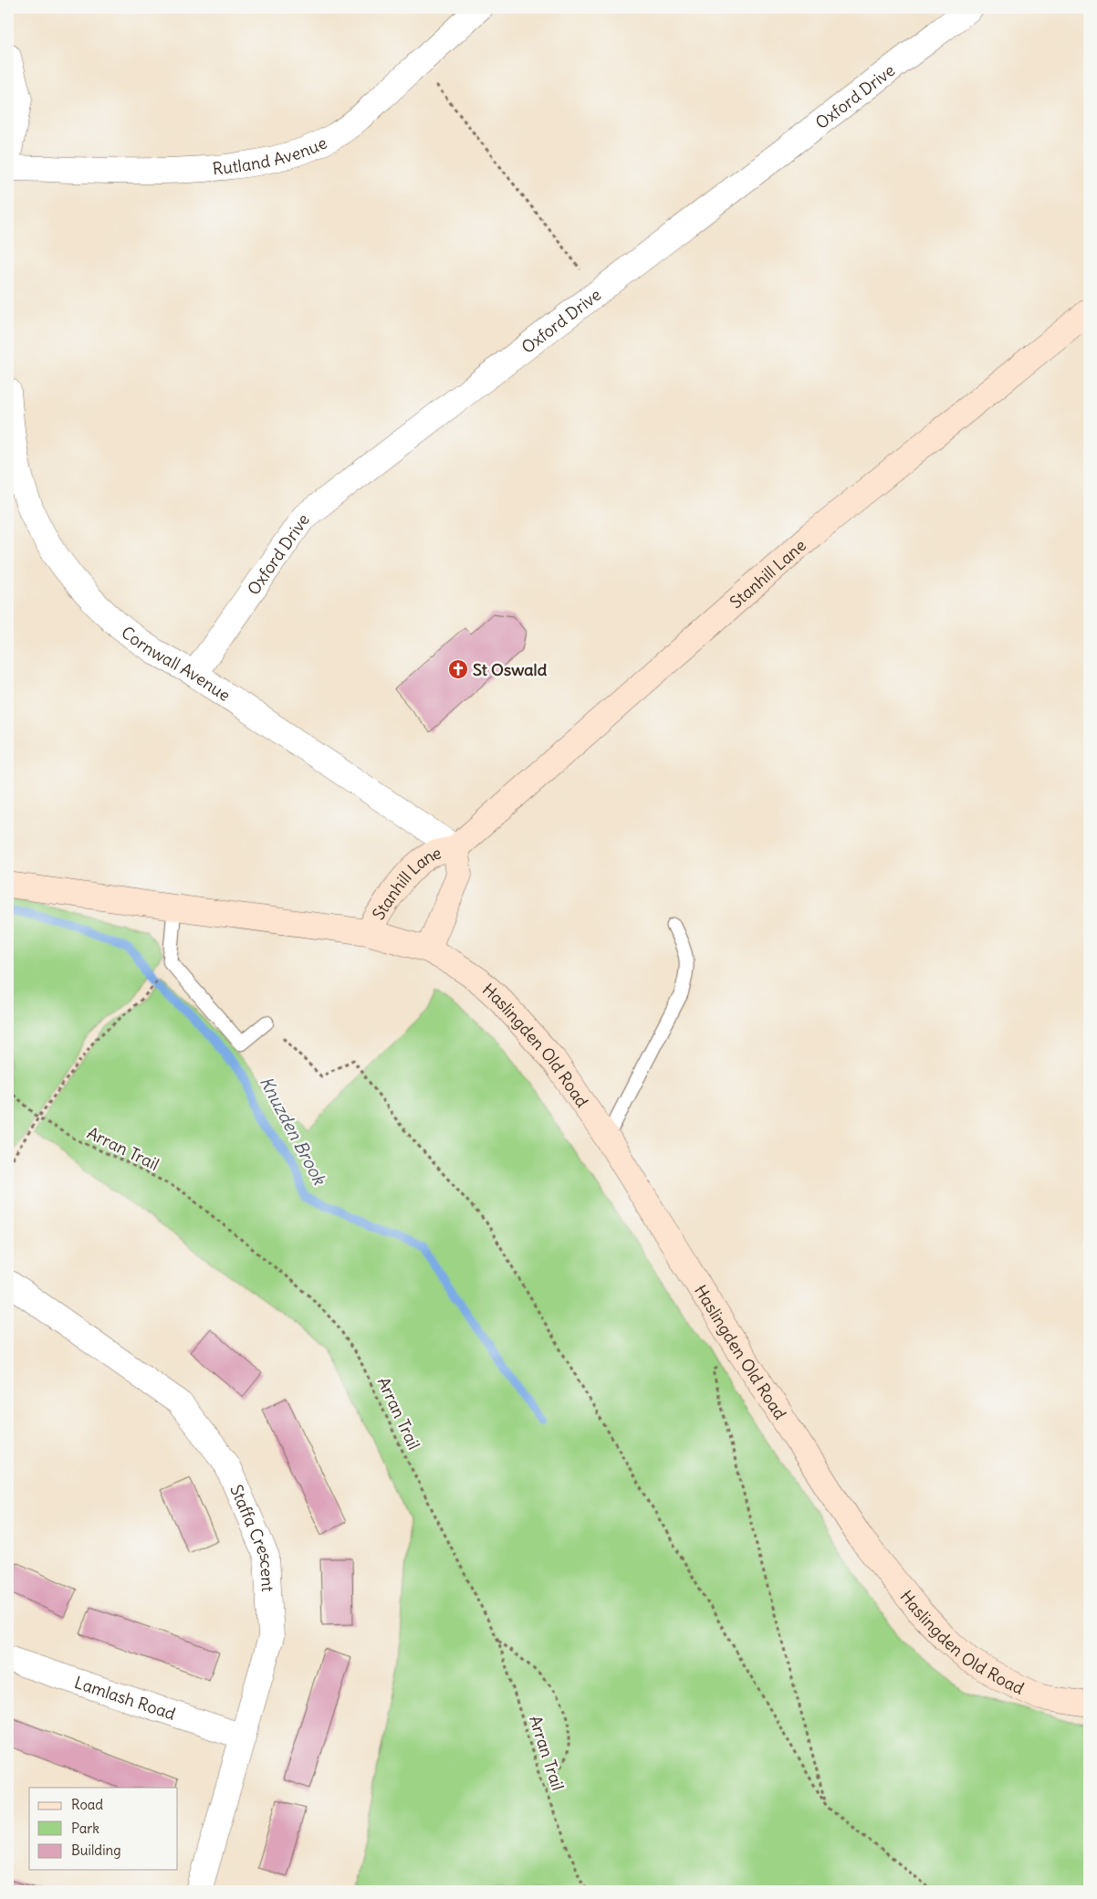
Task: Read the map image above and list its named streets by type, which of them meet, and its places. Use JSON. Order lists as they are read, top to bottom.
{
  "streets": {
    "main road": ["Stanhill Lane", "Haslingden Old Road"],
    "street": [
      "Oxford Drive",
      "Rutland Avenue",
      "Cornwall Avenue",
      "Staffa Crescent",
      "Lamlash Road"
    ],
    "path": ["Arran Trail"]
  },
  "crossings": [
    ["Oxford Drive", "Cornwall Avenue"],
    ["Stanhill Lane", "Cornwall Avenue"],
    ["Stanhill Lane", "Haslingden Old Road"],
    ["Staffa Crescent", "Lamlash Road"]
  ],
  "water": ["Knuzden Brook"],
  "places": {
    "church": ["St Oswald"]
  },
  "legend": ["Road", "Park", "Building"]
}
